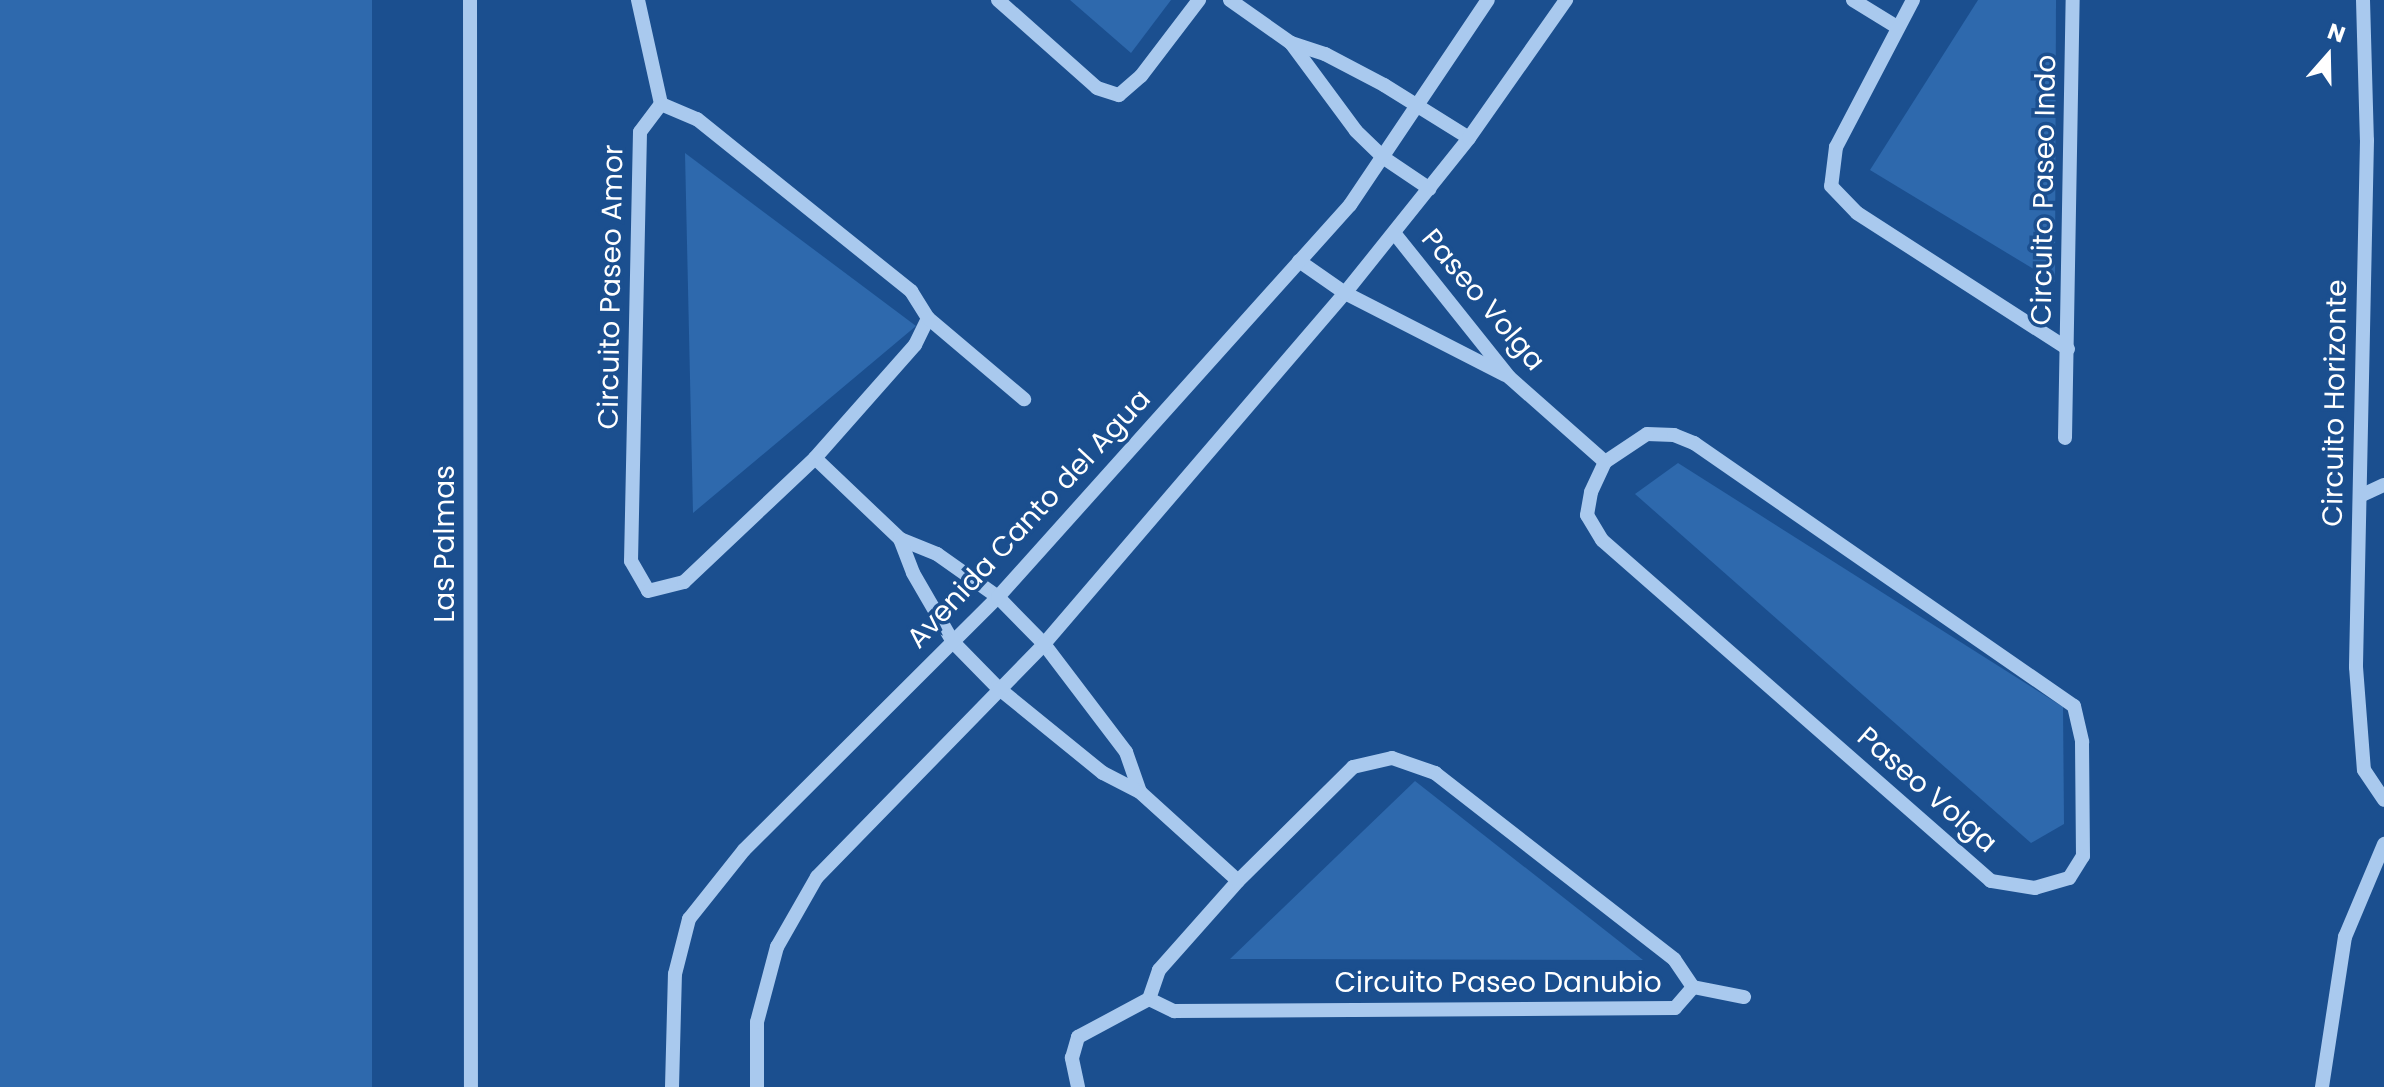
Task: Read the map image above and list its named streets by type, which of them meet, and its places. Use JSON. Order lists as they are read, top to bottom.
{
  "streets": {
    "street": [
      "Circuito Paseo Indo",
      "Circuito Paseo Amor",
      "Paseo Volga",
      "Circuito Horizonte",
      "Avenida Canto del Agua",
      "Las Palmas",
      "Circuito Paseo Danubio"
    ]
  },
  "north": "top"
}
